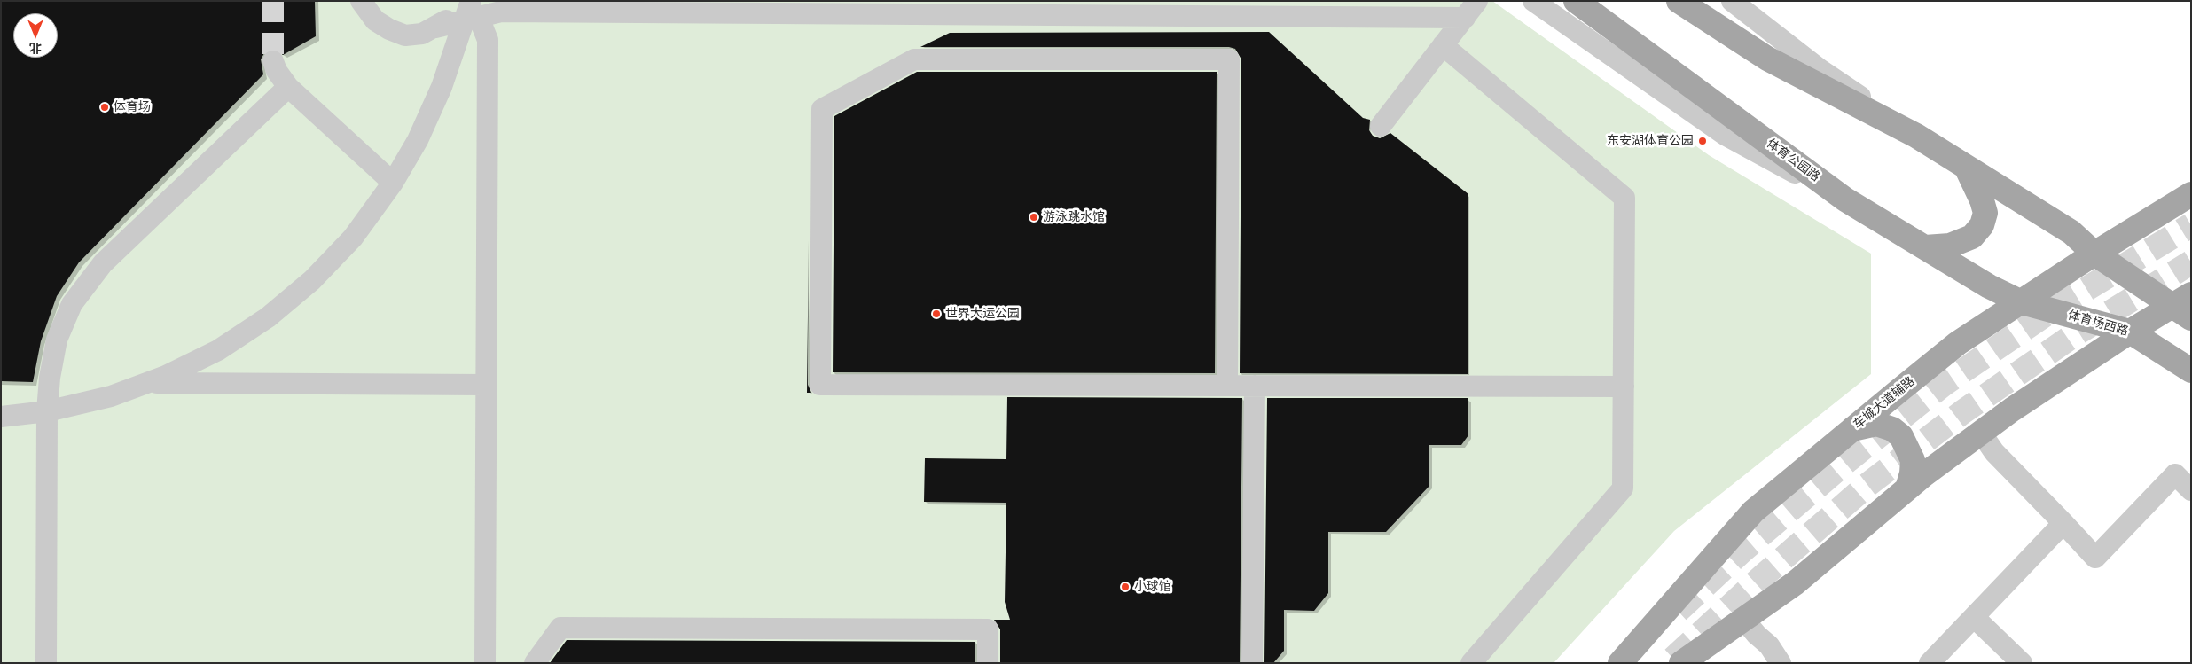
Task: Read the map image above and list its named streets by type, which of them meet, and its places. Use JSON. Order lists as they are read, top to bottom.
{
  "streets": {
    "main road": ["体育公园路", "体育场西路", "车城大道辅路"]
  },
  "crossings": [
    ["体育公园路", "体育场西路"],
    ["体育公园路", "车城大道辅路"],
    ["体育场西路", "车城大道辅路"]
  ],
  "places": [
    "体育场",
    "东安湖体育公园",
    "游泳跳水馆",
    "世界大运公园",
    "小球馆"
  ],
  "north": "bottom"
}
